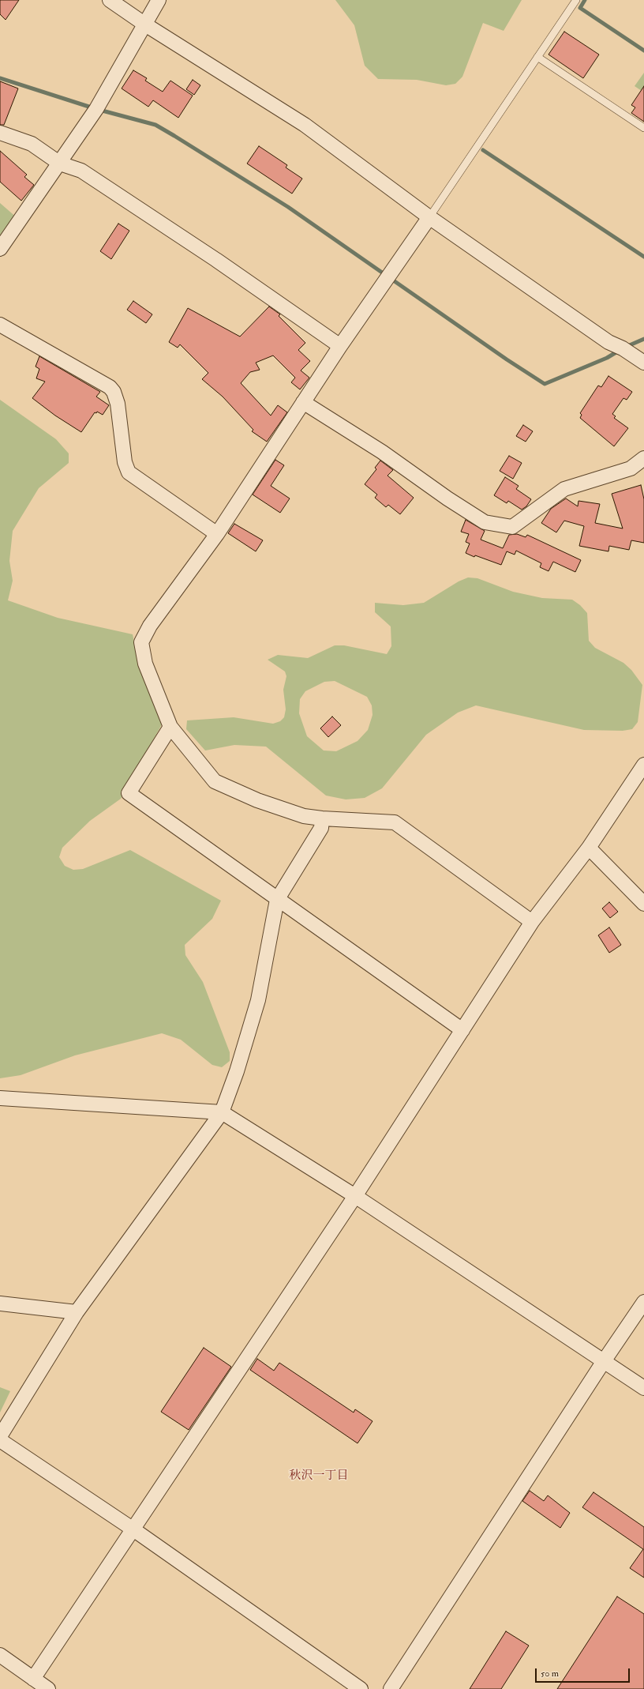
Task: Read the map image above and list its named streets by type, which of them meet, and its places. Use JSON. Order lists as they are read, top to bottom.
{
  "districts": ["秋沢一丁目"],
  "scale_bar": "50 m"
}
